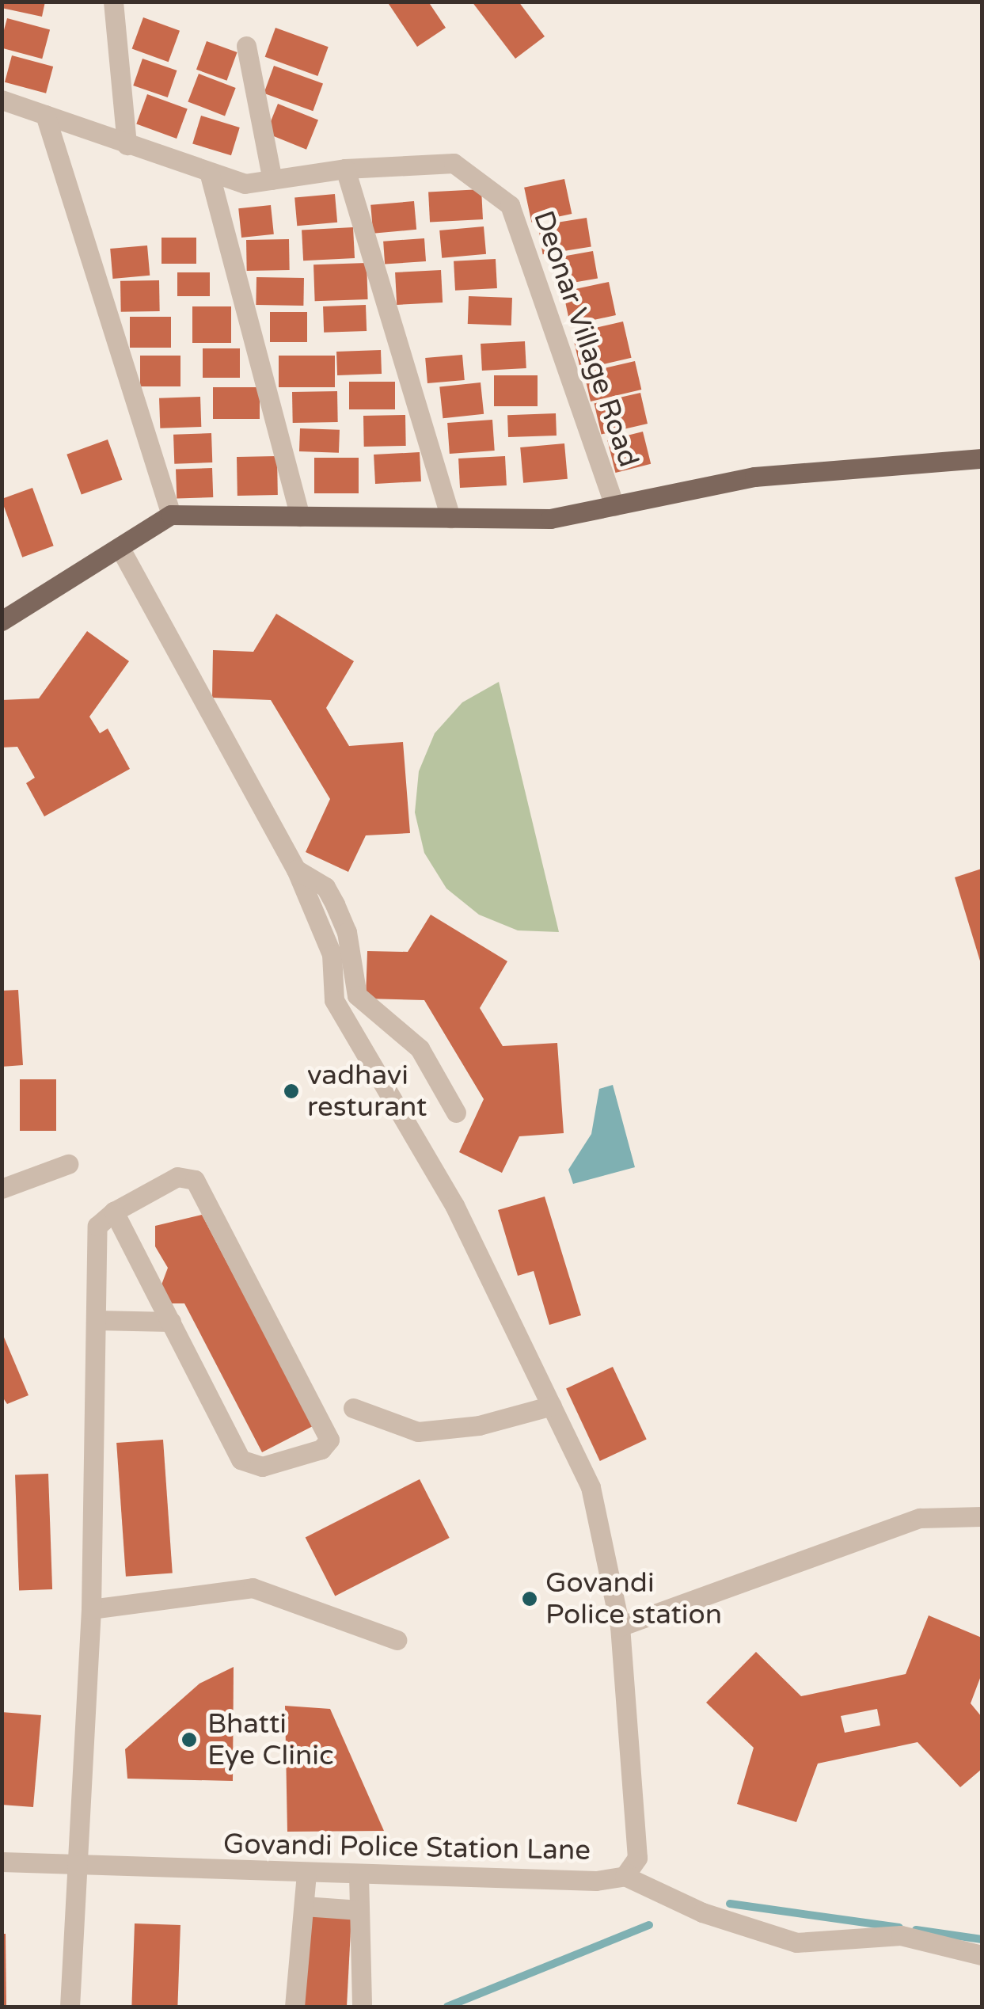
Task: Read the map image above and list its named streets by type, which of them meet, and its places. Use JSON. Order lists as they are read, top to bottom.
{
  "streets": {
    "main road": ["Deonar Village Road"],
    "street": ["Govandi Police Station Lane"]
  },
  "places": ["vadhavi resturant", "Govandi Police station", "Bhatti Eye Clinic"]
}
